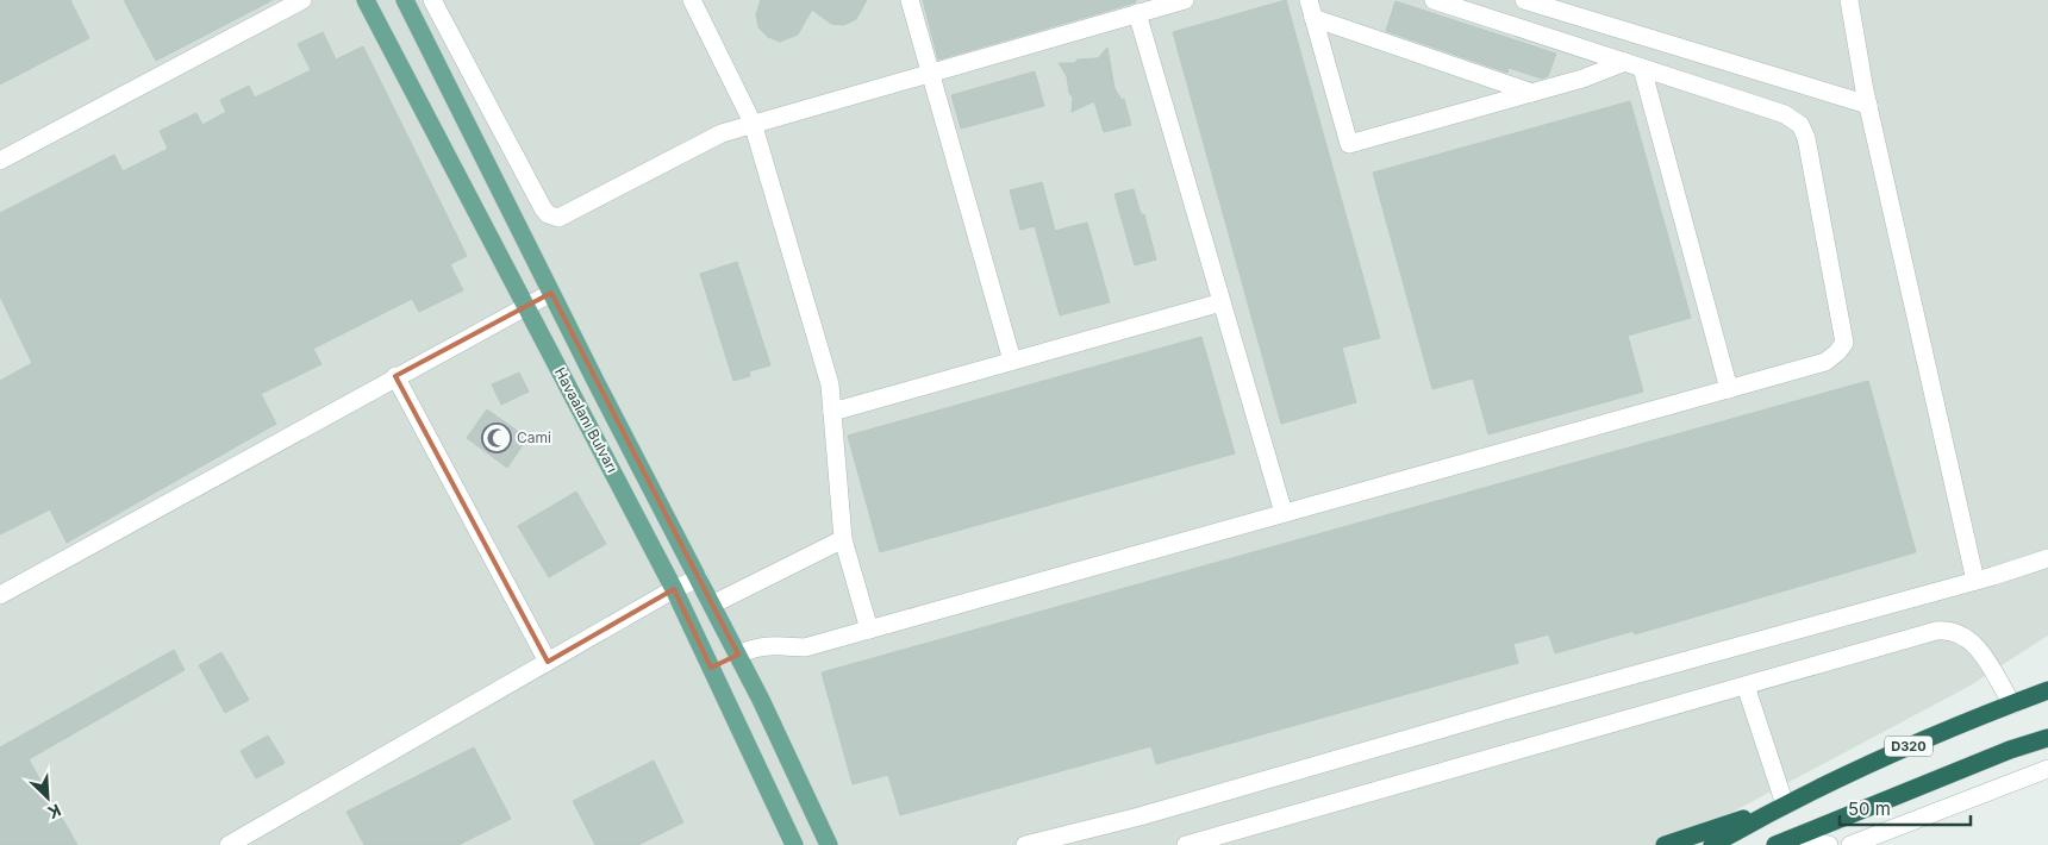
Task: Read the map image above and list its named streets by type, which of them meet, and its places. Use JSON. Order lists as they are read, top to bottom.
{
  "streets": {
    "highway": ["D320"],
    "main road": ["Havaalanı Bulvarı"]
  },
  "places": {
    "mosque": ["Cami"]
  },
  "scale_bar": "50 m",
  "north": "bottom right"
}
